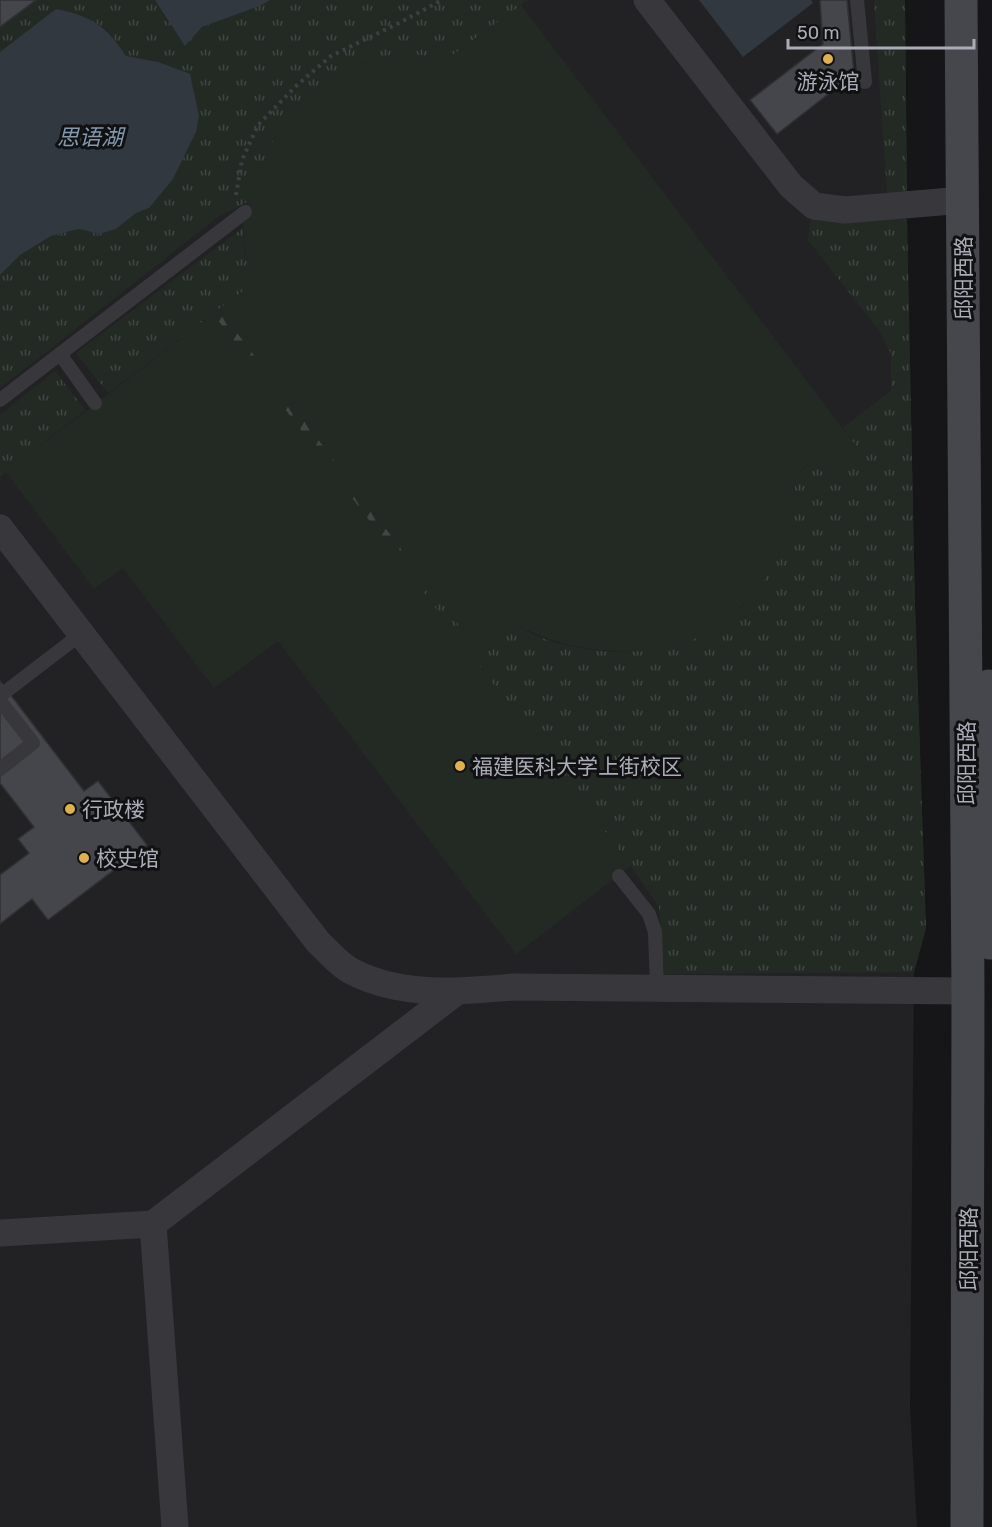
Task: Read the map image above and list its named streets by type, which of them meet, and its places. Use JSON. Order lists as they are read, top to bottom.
{
  "streets": {
    "main road": ["邱阳西路"]
  },
  "water": ["思语湖"],
  "places": [
    "游泳馆",
    "福建医科大学上街校区",
    "行政楼",
    "校史馆"
  ],
  "scale_bar": "50 m"
}
